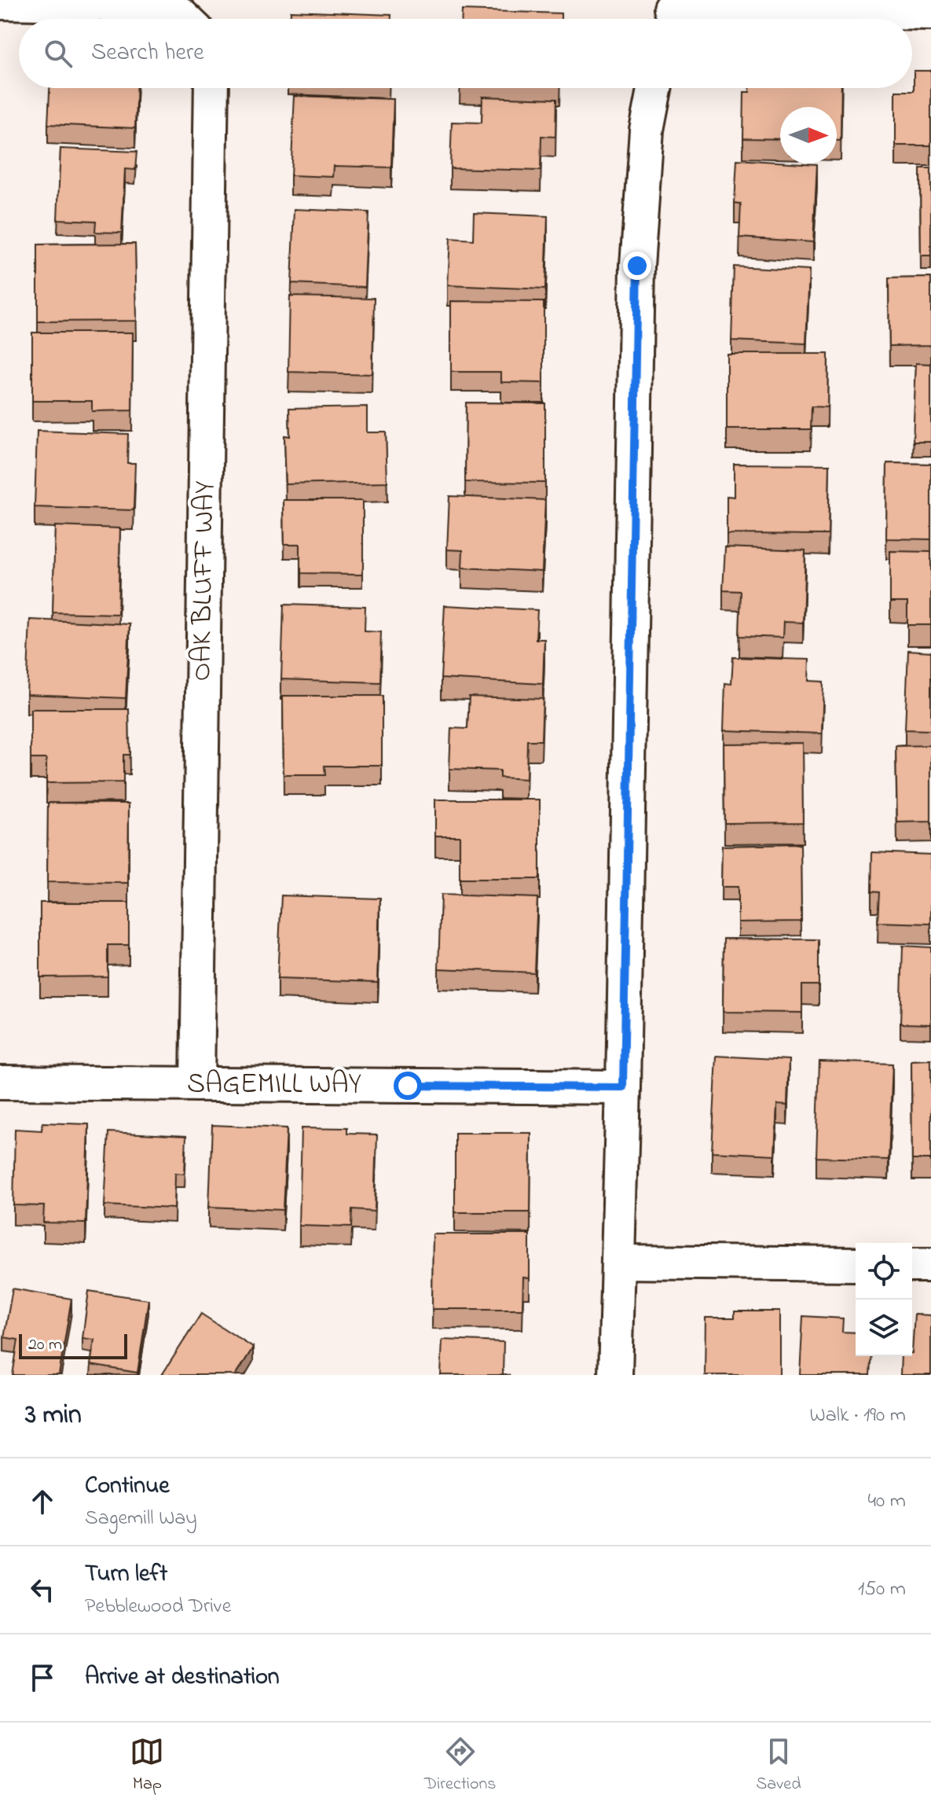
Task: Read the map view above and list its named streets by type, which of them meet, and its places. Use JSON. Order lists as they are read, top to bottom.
{
  "streets": {
    "street": ["OAK BLUFF WAY", "SAGEMILL WAY"]
  },
  "crossings": [
    ["OAK BLUFF WAY", "SAGEMILL WAY"]
  ],
  "scale_bar": "20 m",
  "north": "right",
  "page": {
    "search": "Search here",
    "scale": "20 m",
    "heading": ["3 min", "Walk · 190 m"],
    "list": [
      ["Continue", "Sagemill Way", "40 m"],
      ["Turn left", "Pebblewood Drive", "150 m"],
      "Arrive at destination"
    ],
    "nav": ["Map", "Directions", "Saved"]
  }
}
